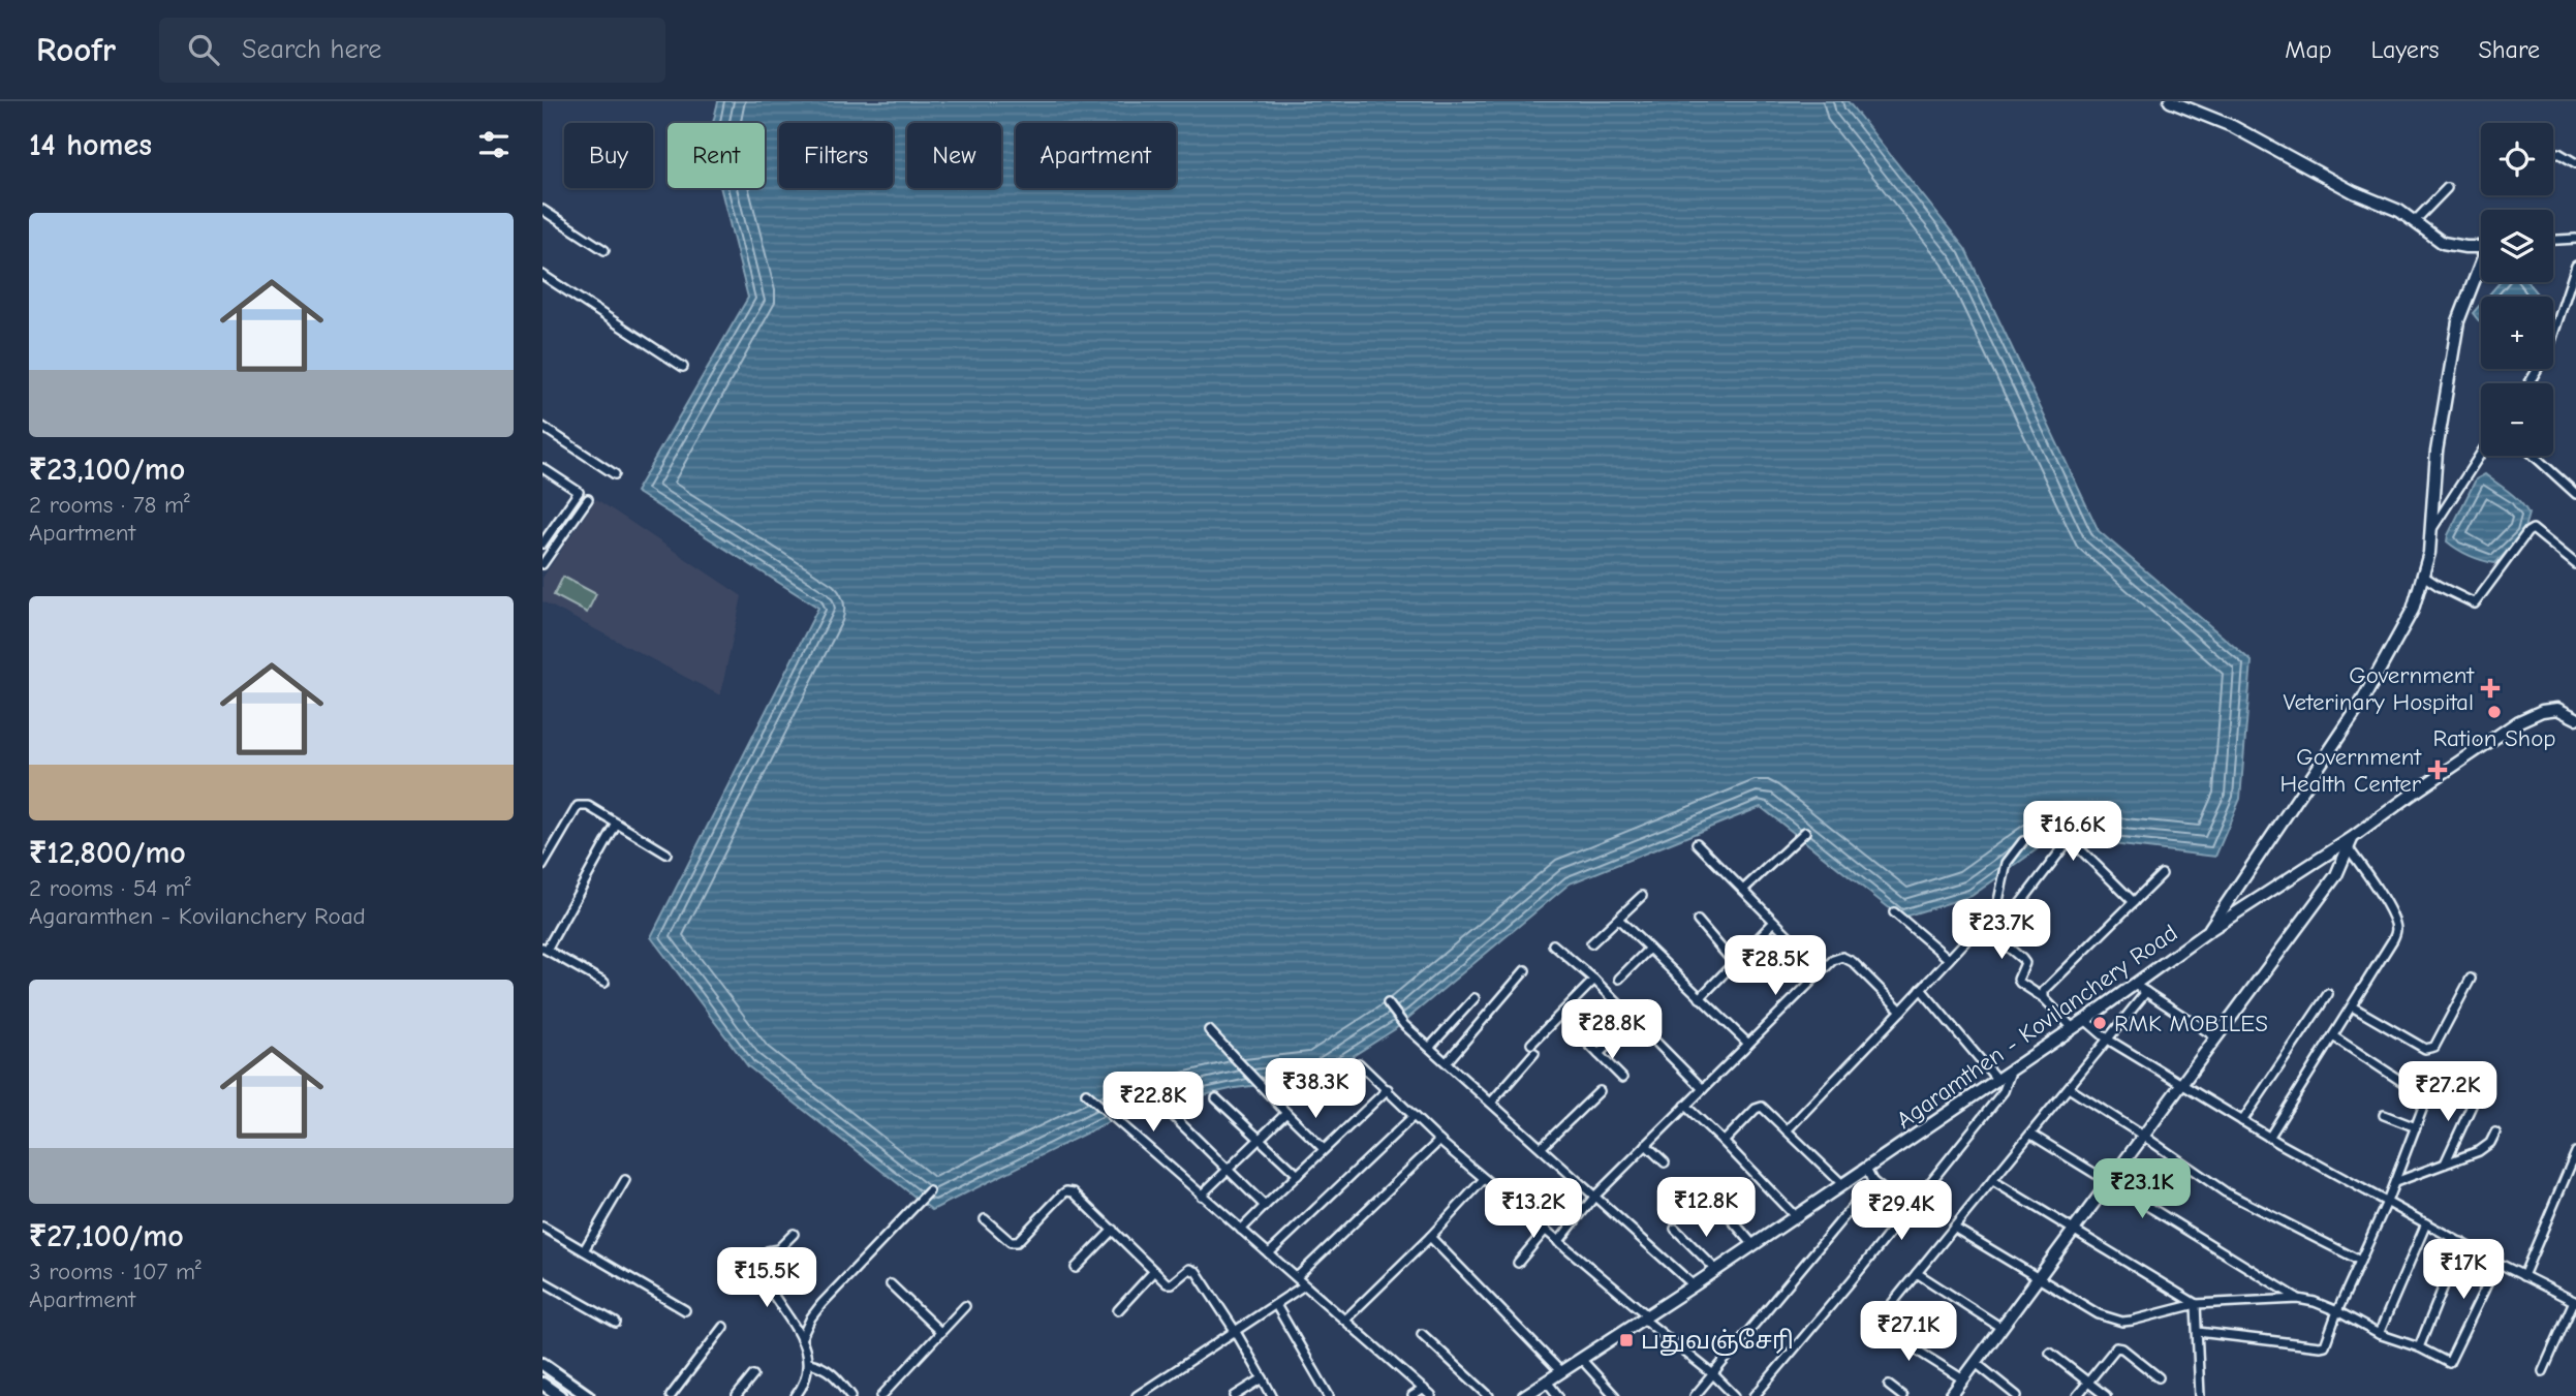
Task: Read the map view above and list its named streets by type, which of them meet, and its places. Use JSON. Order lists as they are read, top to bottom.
{
  "streets": {
    "street": ["Agaramthen - Kovilanchery Road"]
  },
  "places": {
    "health": ["Government Veterinary Hospital", "Government Health Center"],
    "other": ["Ration Shop", "RMK MOBILES"],
    "transit": ["பதுவஞ்சேரி"]
  },
  "page": {
    "header": "Roofr",
    "search": "Search here",
    "nav": ["Map", "Layers", "Share"],
    "heading": "14 homes",
    "map_buttons": ["+", "−"],
    "chip": [
      "Buy",
      "Rent",
      "Filters",
      "New",
      "Apartment"
    ],
    "list": [
      {
        "name": "₹23,100/mo",
        "note": "2 rooms · 78 m² · Apartment"
      },
      {
        "name": "₹12,800/mo",
        "note": "2 rooms · 54 m² · Agaramthen - Kovilanchery Road"
      },
      {
        "name": "₹27,100/mo",
        "note": "3 rooms · 107 m² · Apartment"
      }
    ],
    "price": [
      "₹16.6K",
      "₹23.7K",
      "₹28.5K",
      "₹28.8K",
      "₹38.3K",
      "₹27.2K",
      "₹22.8K",
      "₹23.1K",
      "₹12.8K",
      "₹13.2K",
      "₹29.4K",
      "₹17K",
      "₹15.5K",
      "₹27.1K"
    ]
  }
}
